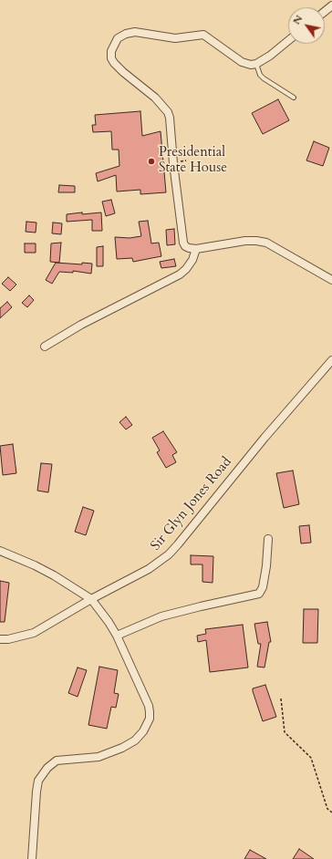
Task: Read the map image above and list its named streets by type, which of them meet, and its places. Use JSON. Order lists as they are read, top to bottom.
{
  "streets": {
    "street": ["Sir Glyn Jones Road"]
  },
  "places": ["Presidential State House"],
  "north": "top left"
}
